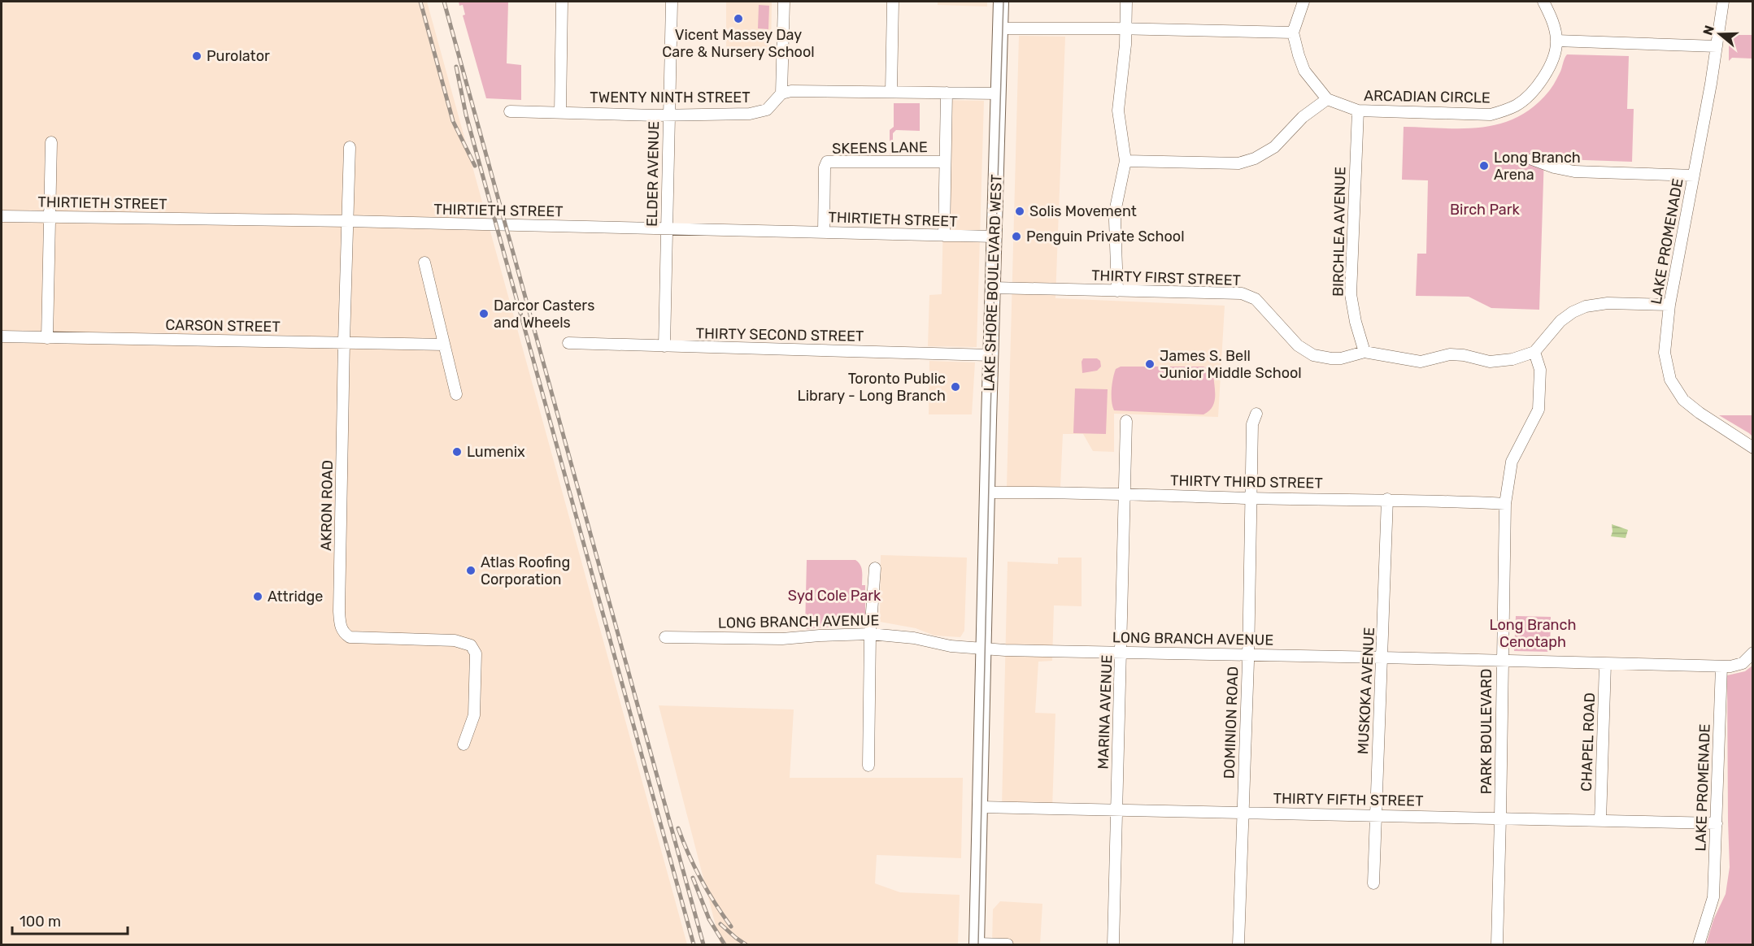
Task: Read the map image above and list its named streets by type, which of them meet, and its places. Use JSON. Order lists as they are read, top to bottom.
{
  "streets": {
    "main road": ["LAKE SHORE BOULEVARD WEST"],
    "street": [
      "ARCADIAN CIRCLE",
      "TWENTY NINTH STREET",
      "SKEENS LANE",
      "ELDER AVENUE",
      "THIRTIETH STREET",
      "BIRCHLEA AVENUE",
      "LAKE PROMENADE",
      "THIRTY FIRST STREET",
      "CARSON STREET",
      "THIRTY SECOND STREET",
      "THIRTY THIRD STREET",
      "AKRON ROAD",
      "LONG BRANCH AVENUE",
      "MUSKOKA AVENUE",
      "MARINA AVENUE",
      "DOMINION ROAD",
      "PARK BOULEVARD",
      "CHAPEL ROAD",
      "THIRTY FIFTH STREET"
    ]
  },
  "crossings": [
    ["ARCADIAN CIRCLE", "BIRCHLEA AVENUE"],
    ["TWENTY NINTH STREET", "ELDER AVENUE"],
    ["SKEENS LANE", "THIRTIETH STREET"],
    ["ELDER AVENUE", "THIRTIETH STREET"],
    ["ELDER AVENUE", "THIRTY SECOND STREET"],
    ["THIRTIETH STREET", "LAKE SHORE BOULEVARD WEST"],
    ["THIRTIETH STREET", "AKRON ROAD"],
    ["BIRCHLEA AVENUE", "THIRTY FIRST STREET"],
    ["LAKE PROMENADE", "LONG BRANCH AVENUE"],
    ["LAKE PROMENADE", "THIRTY FIFTH STREET"],
    ["THIRTY FIRST STREET", "LAKE SHORE BOULEVARD WEST"],
    ["THIRTY FIRST STREET", "PARK BOULEVARD"],
    ["LAKE SHORE BOULEVARD WEST", "THIRTY SECOND STREET"],
    ["LAKE SHORE BOULEVARD WEST", "THIRTY THIRD STREET"],
    ["LAKE SHORE BOULEVARD WEST", "LONG BRANCH AVENUE"],
    ["LAKE SHORE BOULEVARD WEST", "THIRTY FIFTH STREET"],
    ["CARSON STREET", "AKRON ROAD"],
    ["THIRTY THIRD STREET", "MUSKOKA AVENUE"],
    ["THIRTY THIRD STREET", "MARINA AVENUE"],
    ["THIRTY THIRD STREET", "DOMINION ROAD"],
    ["THIRTY THIRD STREET", "PARK BOULEVARD"],
    ["LONG BRANCH AVENUE", "MUSKOKA AVENUE"],
    ["LONG BRANCH AVENUE", "MARINA AVENUE"],
    ["LONG BRANCH AVENUE", "DOMINION ROAD"],
    ["LONG BRANCH AVENUE", "PARK BOULEVARD"],
    ["LONG BRANCH AVENUE", "CHAPEL ROAD"],
    ["MUSKOKA AVENUE", "THIRTY FIFTH STREET"],
    ["MARINA AVENUE", "THIRTY FIFTH STREET"],
    ["DOMINION ROAD", "THIRTY FIFTH STREET"],
    ["PARK BOULEVARD", "THIRTY FIFTH STREET"],
    ["CHAPEL ROAD", "THIRTY FIFTH STREET"]
  ],
  "parks": ["Birch Park", "Syd Cole Park", "Long Branch Cenotaph"],
  "places": [
    "Vicent Massey Day Care & Nursery School",
    "Purolator",
    "Long Branch Arena",
    "Solis Movement",
    "Penguin Private School",
    "Darcor Casters and Wheels",
    "James S. Bell Junior Middle School",
    "Toronto Public Library - Long Branch",
    "Lumenix",
    "Atlas Roofing Corporation",
    "Attridge"
  ],
  "scale_bar": "100 m",
  "north": "left"
}
